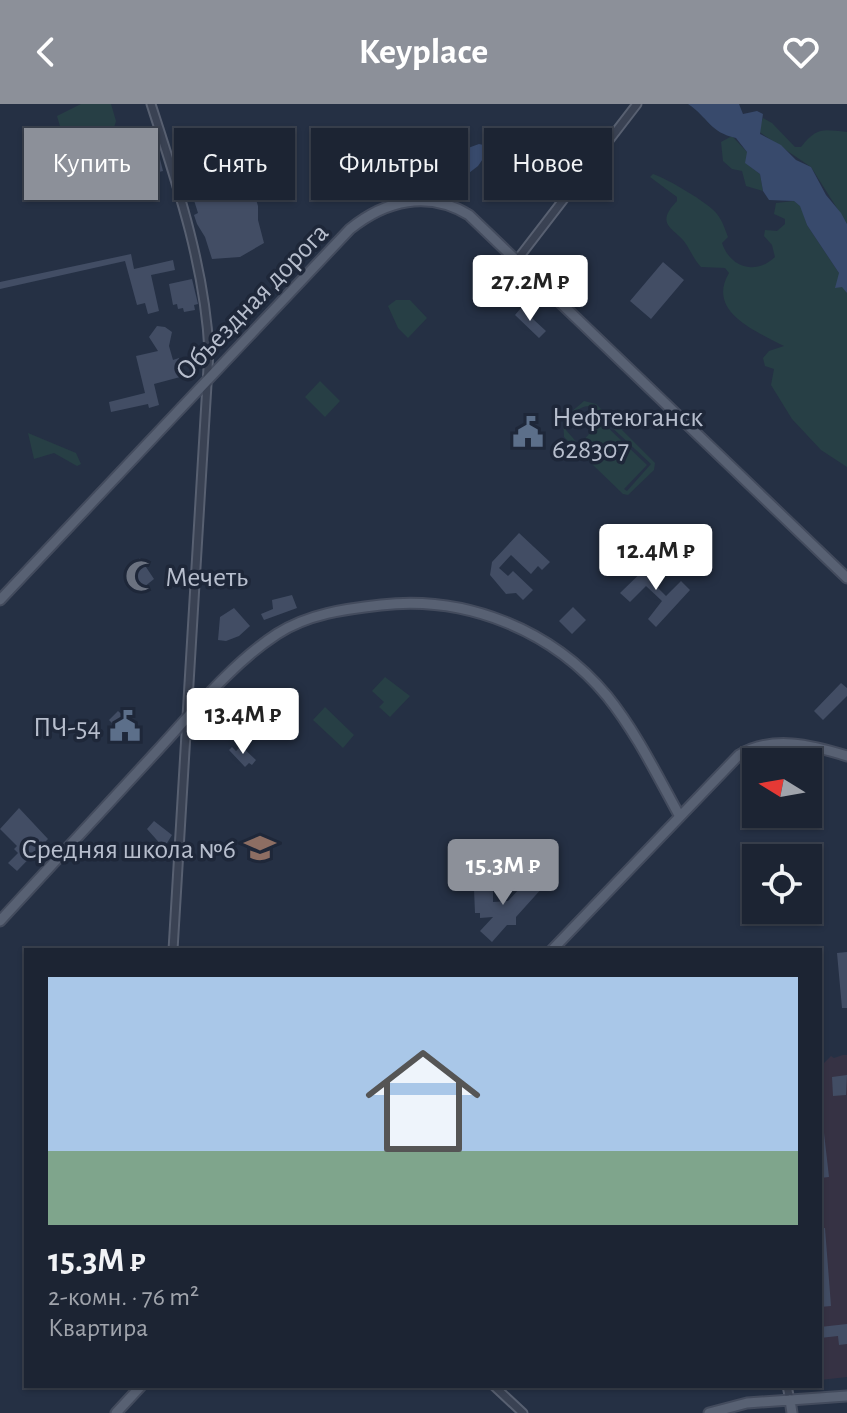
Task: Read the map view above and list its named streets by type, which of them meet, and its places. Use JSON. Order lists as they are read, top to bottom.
{
  "streets": {
    "main road": ["Объездная дорога"]
  },
  "places": {
    "public building": ["Нефтеюганск 628307", "ПЧ-54"],
    "mosque": ["Мечеть"],
    "school or university": ["Средняя школа №6"]
  },
  "north": "left",
  "page": {
    "header": "Keyplace",
    "chip": [
      "Купить",
      "Снять",
      "Фильтры",
      "Новое"
    ],
    "price": [
      "27.2M ₽",
      "12.4M ₽",
      "13.4M ₽",
      "15.3M ₽"
    ],
    "list": [
      {
        "name": "15.3M ₽",
        "note": "2-комн. · 76 m² · Квартира"
      }
    ]
  }
}
